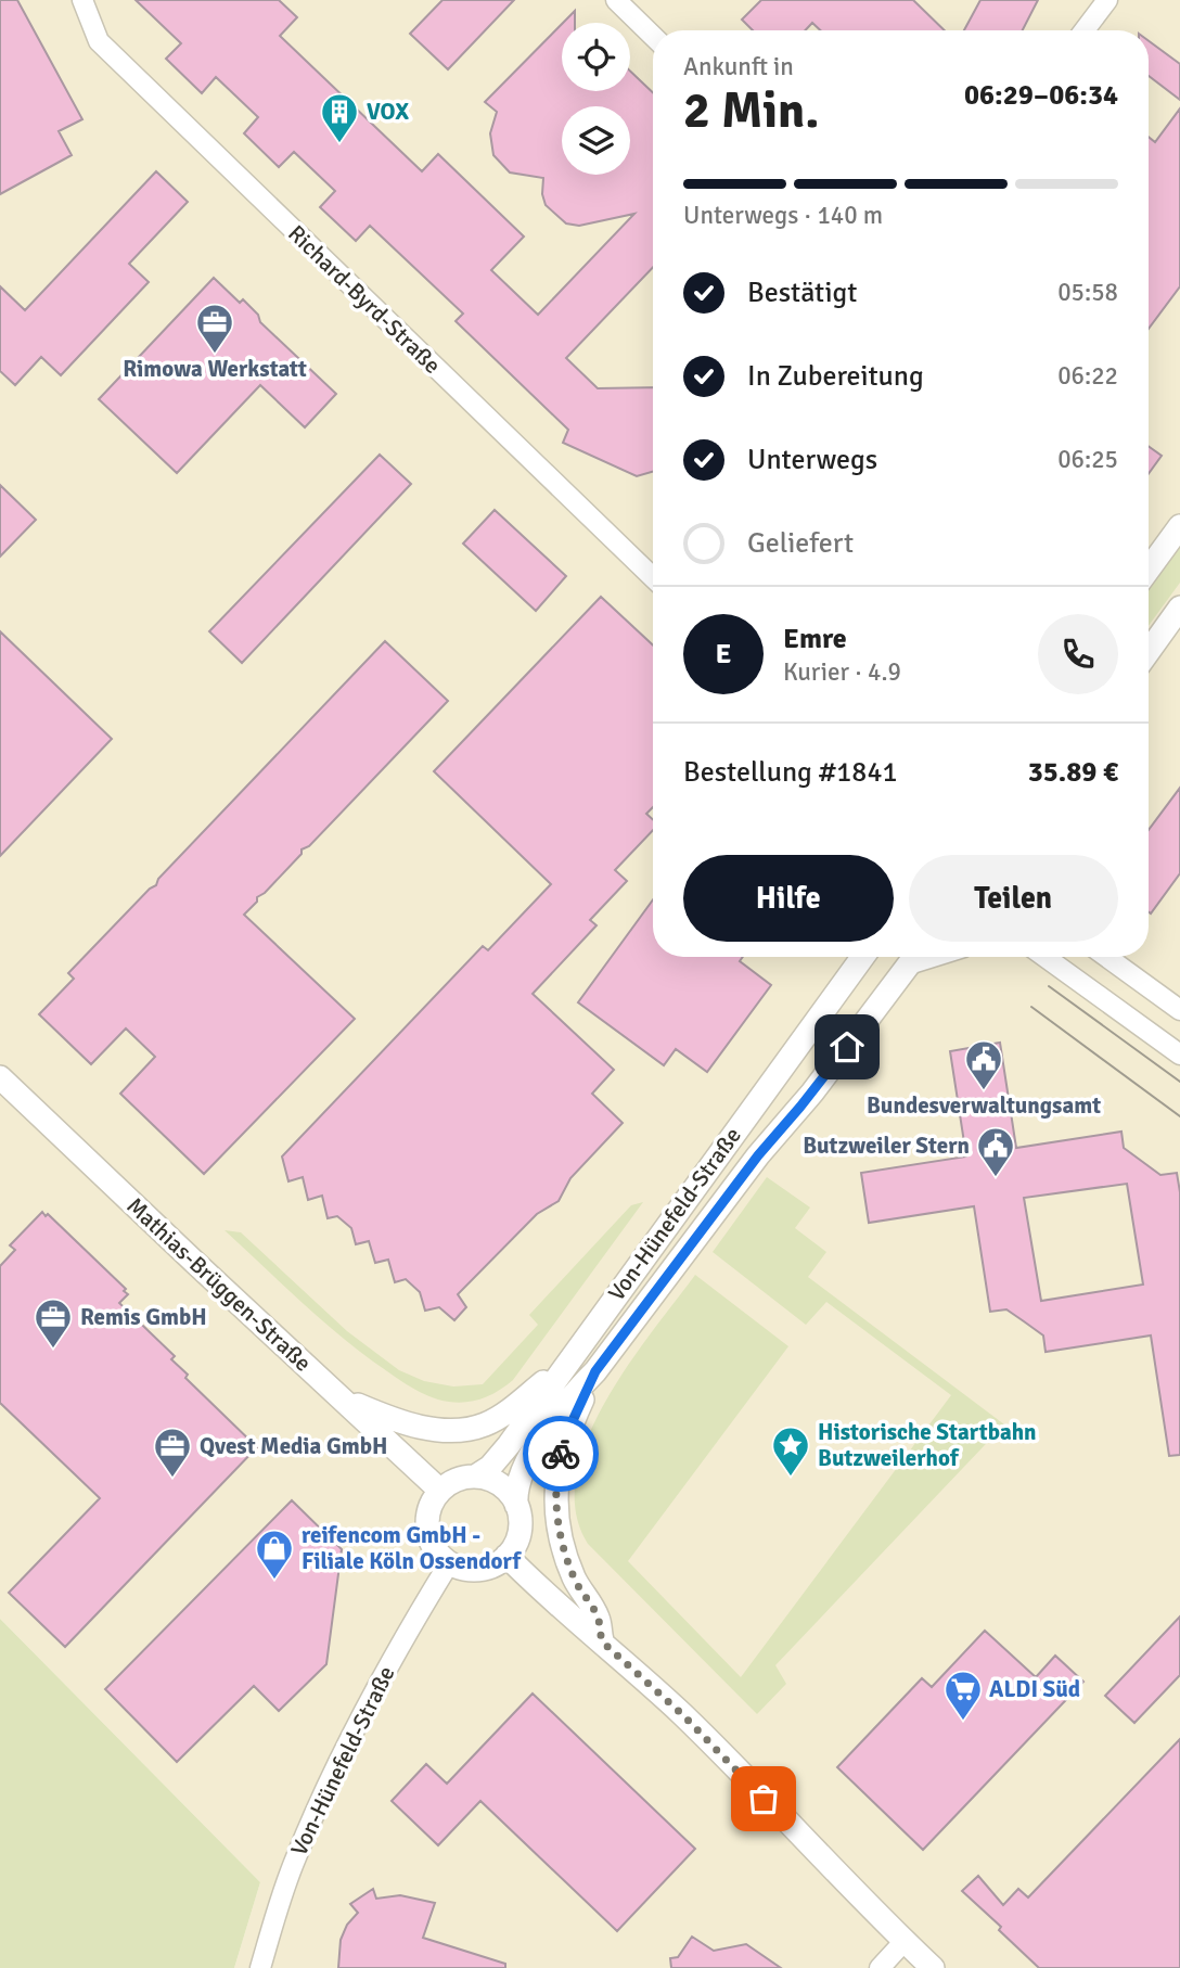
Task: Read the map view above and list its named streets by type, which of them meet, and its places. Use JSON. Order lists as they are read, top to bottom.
{
  "streets": {
    "street": ["Richard-Byrd-Straße", "Von-Hünefeld-Straße", "Mathias-Brüggen-Straße"]
  },
  "crossings": [
    ["Von-Hünefeld-Straße", "Mathias-Brüggen-Straße"]
  ],
  "places": {
    "building": ["VOX"],
    "office": ["Rimowa Werkstatt", "Remis GmbH", "Qvest Media GmbH"],
    "public building": ["Bundesverwaltungsamt", "Butzweiler Stern"],
    "place": ["Historische Startbahn Butzweilerhof"],
    "shop": ["reifencom GmbH - Filiale Köln Ossendorf"],
    "supermarket": ["ALDI Süd"]
  },
  "page": {
    "heading": ["2 Min.", "Ankunft in", "06:29–06:34"],
    "panel": [
      "Emre",
      "Kurier · 4.9",
      "Bestellung #1841",
      "35.89 €"
    ],
    "bar": "Unterwegs · 140 m",
    "list": [
      ["Bestätigt", "05:58"],
      ["In Zubereitung", "06:22"],
      ["Unterwegs", "06:25"],
      "Geliefert"
    ],
    "round": "E",
    "buttons": ["Hilfe", "Teilen"]
  }
}
